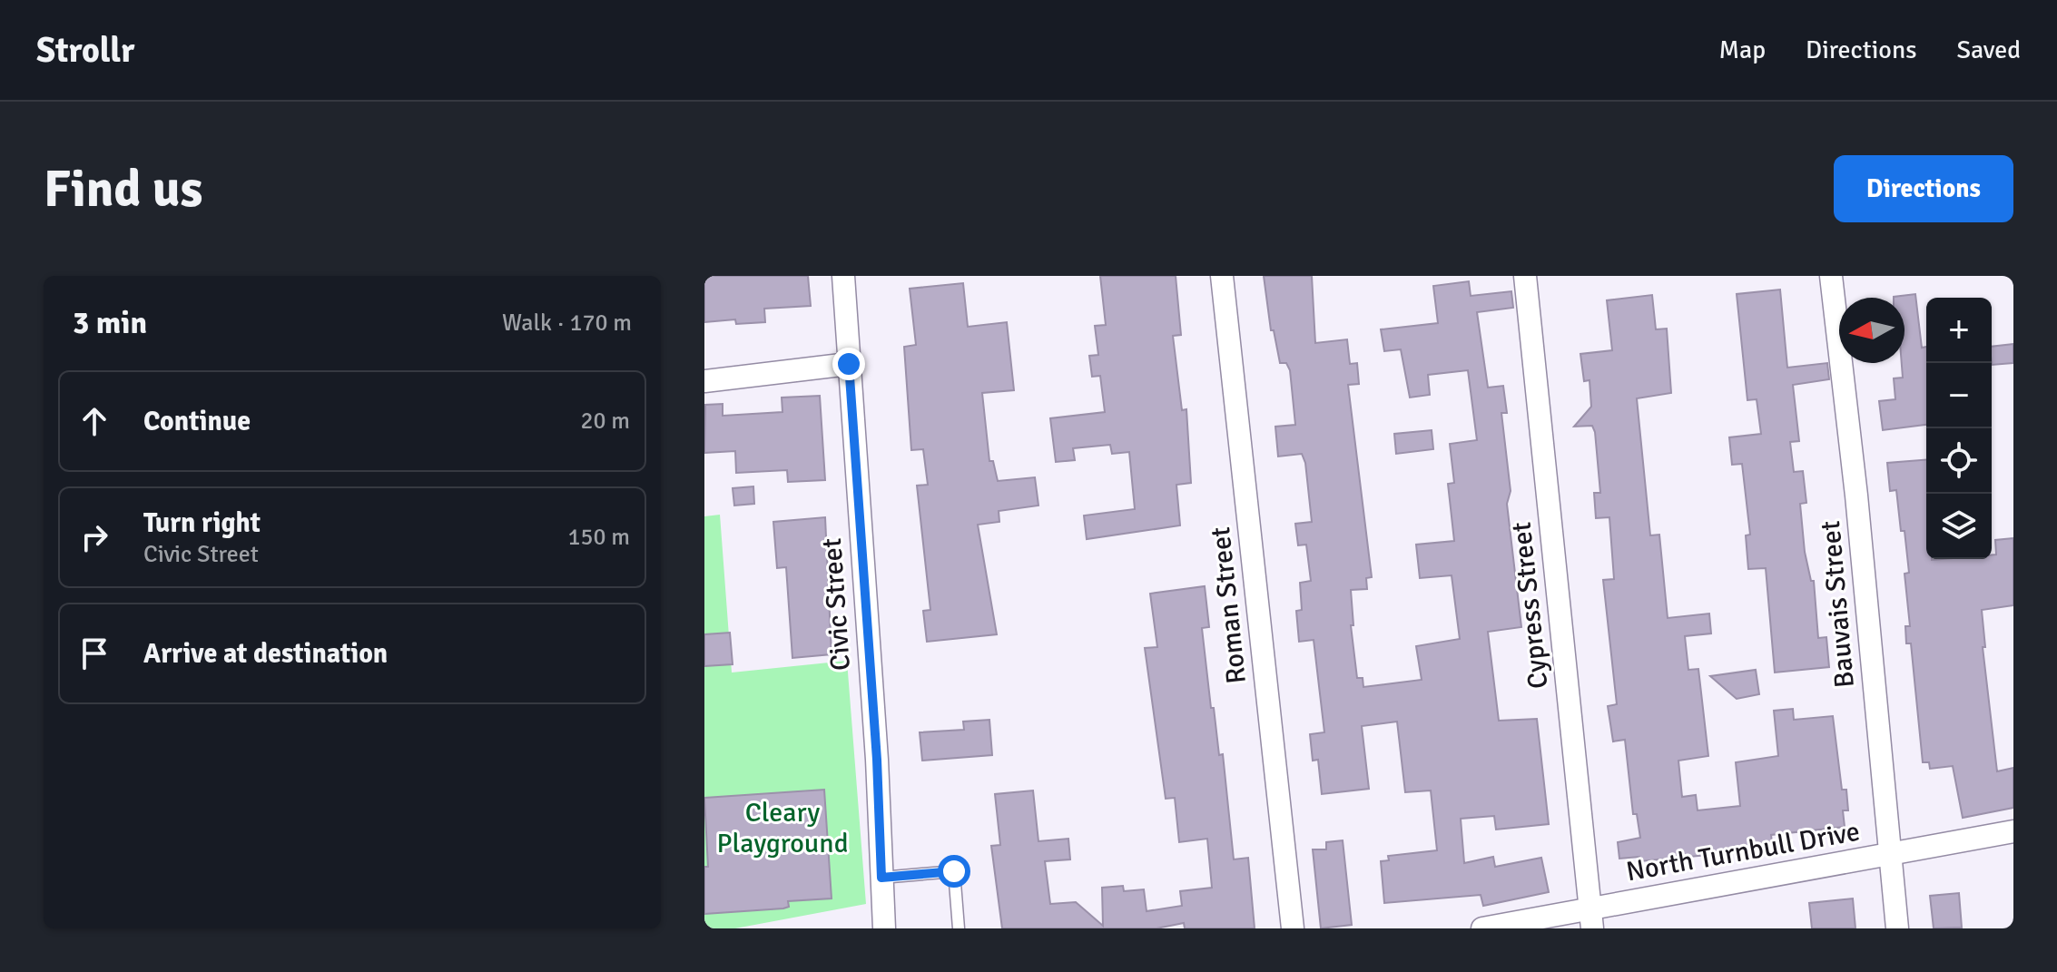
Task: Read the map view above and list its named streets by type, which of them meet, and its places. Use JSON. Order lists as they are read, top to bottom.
{
  "streets": {
    "street": [
      "Civic Street",
      "Bauvais Street",
      "Roman Street",
      "Cypress Street",
      "North Turnbull Drive"
    ]
  },
  "crossings": [
    ["Bauvais Street", "North Turnbull Drive"],
    ["Cypress Street", "North Turnbull Drive"]
  ],
  "parks": ["Cleary Playground"],
  "north": "left",
  "page": {
    "header": "Strollr",
    "nav": ["Map", "Directions", "Saved"],
    "buttons": "Directions",
    "title": "Find us",
    "heading": ["3 min", "Walk · 170 m"],
    "map_buttons": ["+", "−"],
    "list": [
      ["Continue", "20 m"],
      ["Turn right", "Civic Street", "150 m"],
      "Arrive at destination"
    ]
  }
}
